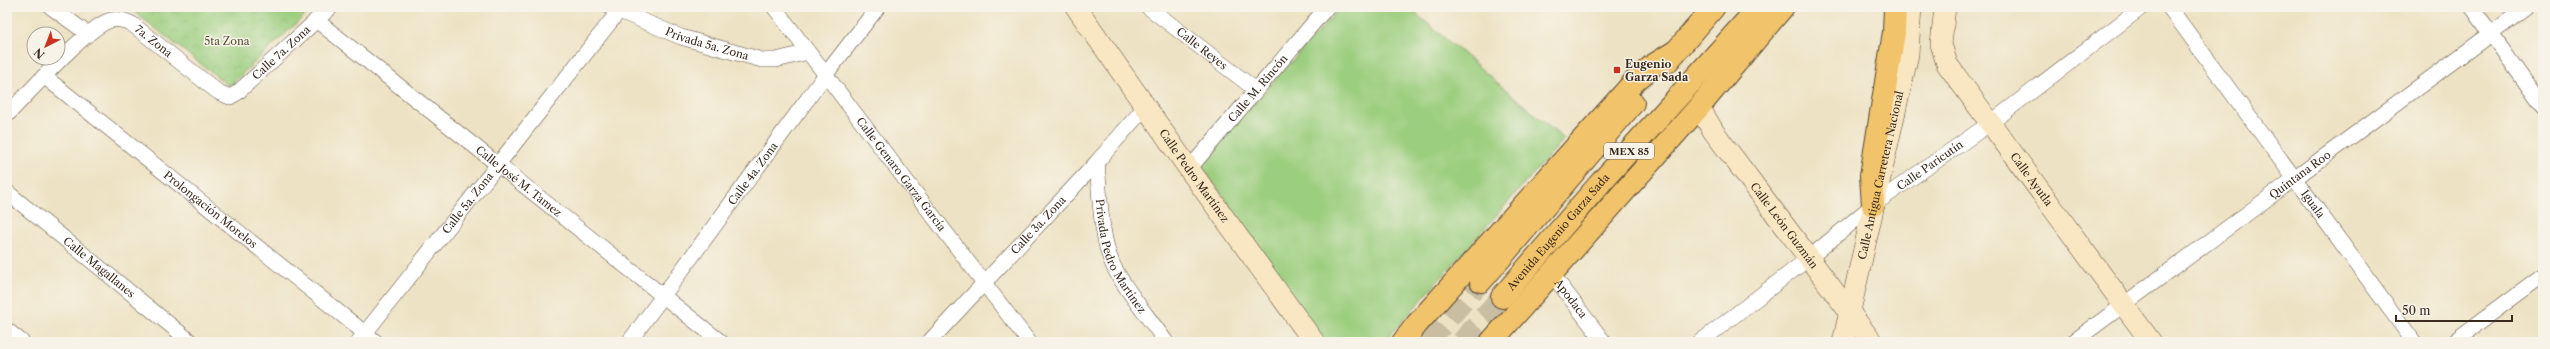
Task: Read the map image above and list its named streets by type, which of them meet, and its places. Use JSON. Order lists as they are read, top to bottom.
{
  "streets": {
    "highway": ["MEX 85", "Avenida Eugenio Garza Sada"],
    "main road": [
      "Calle Pedro Martínez",
      "Calle Antigua Carretera Nacional",
      "Calle Ayutla",
      "Calle León Guzmán"
    ],
    "street": [
      "7a. Zona",
      "Privada 5a. Zona",
      "Calle Reyes",
      "Calle 7a. Zona",
      "Calle M. Rincón",
      "Calle Paricutín",
      "Calle 4a. Zona",
      "Calle Genaro Garza García",
      "Quintana Roo",
      "Calle José M. Tamez",
      "Calle 5a. Zona",
      "Iguala",
      "Prolongación Morelos",
      "Calle 3a. Zona",
      "Privada Pedro Martínez",
      "Calle Magallanes",
      "Apodaca"
    ]
  },
  "crossings": [
    ["7a. Zona", "Calle 7a. Zona"],
    ["7a. Zona", "Prolongación Morelos"],
    ["Privada 5a. Zona", "Calle Genaro Garza García"],
    ["Privada 5a. Zona", "Calle 5a. Zona"],
    ["Calle Reyes", "Calle M. Rincón"],
    ["Calle 7a. Zona", "Calle José M. Tamez"],
    ["Calle M. Rincón", "Calle Pedro Martínez"],
    ["Calle Paricutín", "Calle Antigua Carretera Nacional"],
    ["Calle Paricutín", "Calle Ayutla"],
    ["Calle Paricutín", "Calle León Guzmán"],
    ["Calle 4a. Zona", "Calle Genaro Garza García"],
    ["Calle 4a. Zona", "Calle José M. Tamez"],
    ["Calle Genaro Garza García", "Calle 3a. Zona"],
    ["Quintana Roo", "Calle Ayutla"],
    ["Quintana Roo", "Iguala"],
    ["Calle Pedro Martínez", "Calle 3a. Zona"],
    ["Calle Antigua Carretera Nacional", "Calle León Guzmán"],
    ["Calle José M. Tamez", "Calle 5a. Zona"],
    ["Calle 5a. Zona", "Prolongación Morelos"],
    ["Calle 3a. Zona", "Privada Pedro Martínez"]
  ],
  "parks": ["5ta Zona"],
  "places": {
    "transit": ["Eugenio Garza Sada"]
  },
  "scale_bar": "50 m",
  "north": "bottom left"
}
